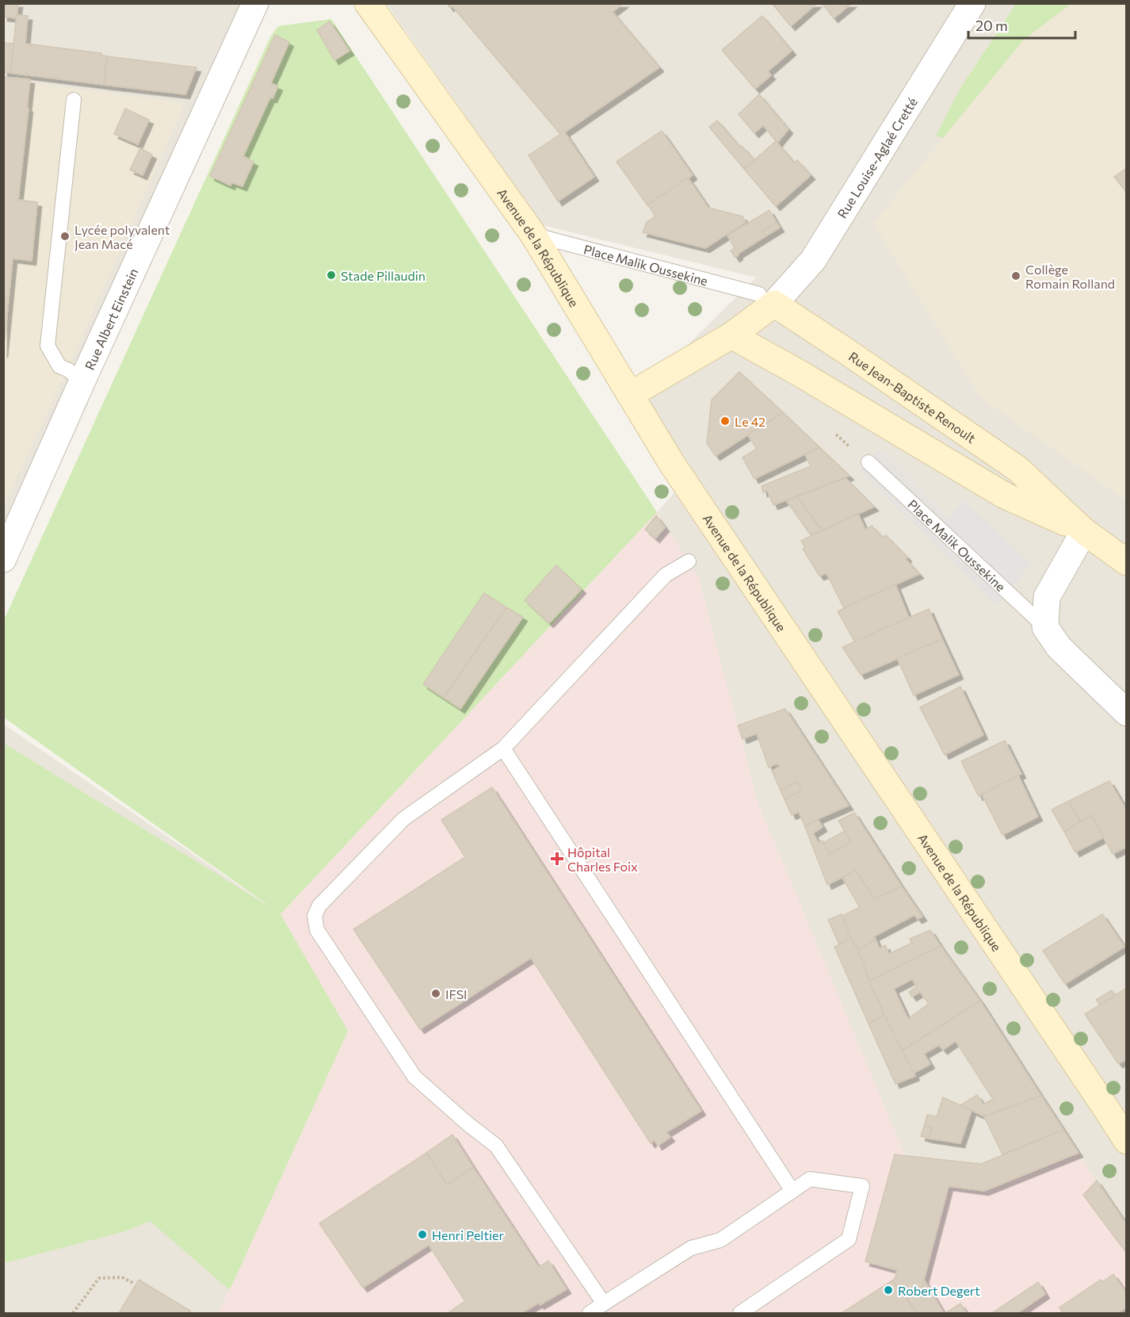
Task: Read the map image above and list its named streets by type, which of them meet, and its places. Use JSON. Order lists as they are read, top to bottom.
{
  "streets": {
    "main road": ["Avenue de la République", "Rue Jean-Baptiste Renoult"],
    "street": ["Rue Louise-Aglaé Cretté", "Rue Albert Einstein"],
    "lane": ["Place Malik Oussekine"]
  },
  "crossings": [
    ["Rue Louise-Aglaé Cretté", "Place Malik Oussekine"],
    ["Rue Louise-Aglaé Cretté", "Rue Jean-Baptiste Renoult"],
    ["Avenue de la République", "Place Malik Oussekine"],
    ["Place Malik Oussekine", "Rue Jean-Baptiste Renoult"]
  ],
  "places": {
    "other": [
      "Lycée polyvalent Jean Macé",
      "Stade Pillaudin",
      "Collège Romain Rolland",
      "Le 42",
      "IFSI",
      "Henri Peltier",
      "Robert Degert"
    ],
    "health": ["Hôpital Charles Foix"]
  },
  "scale_bar": "20 m"
}
